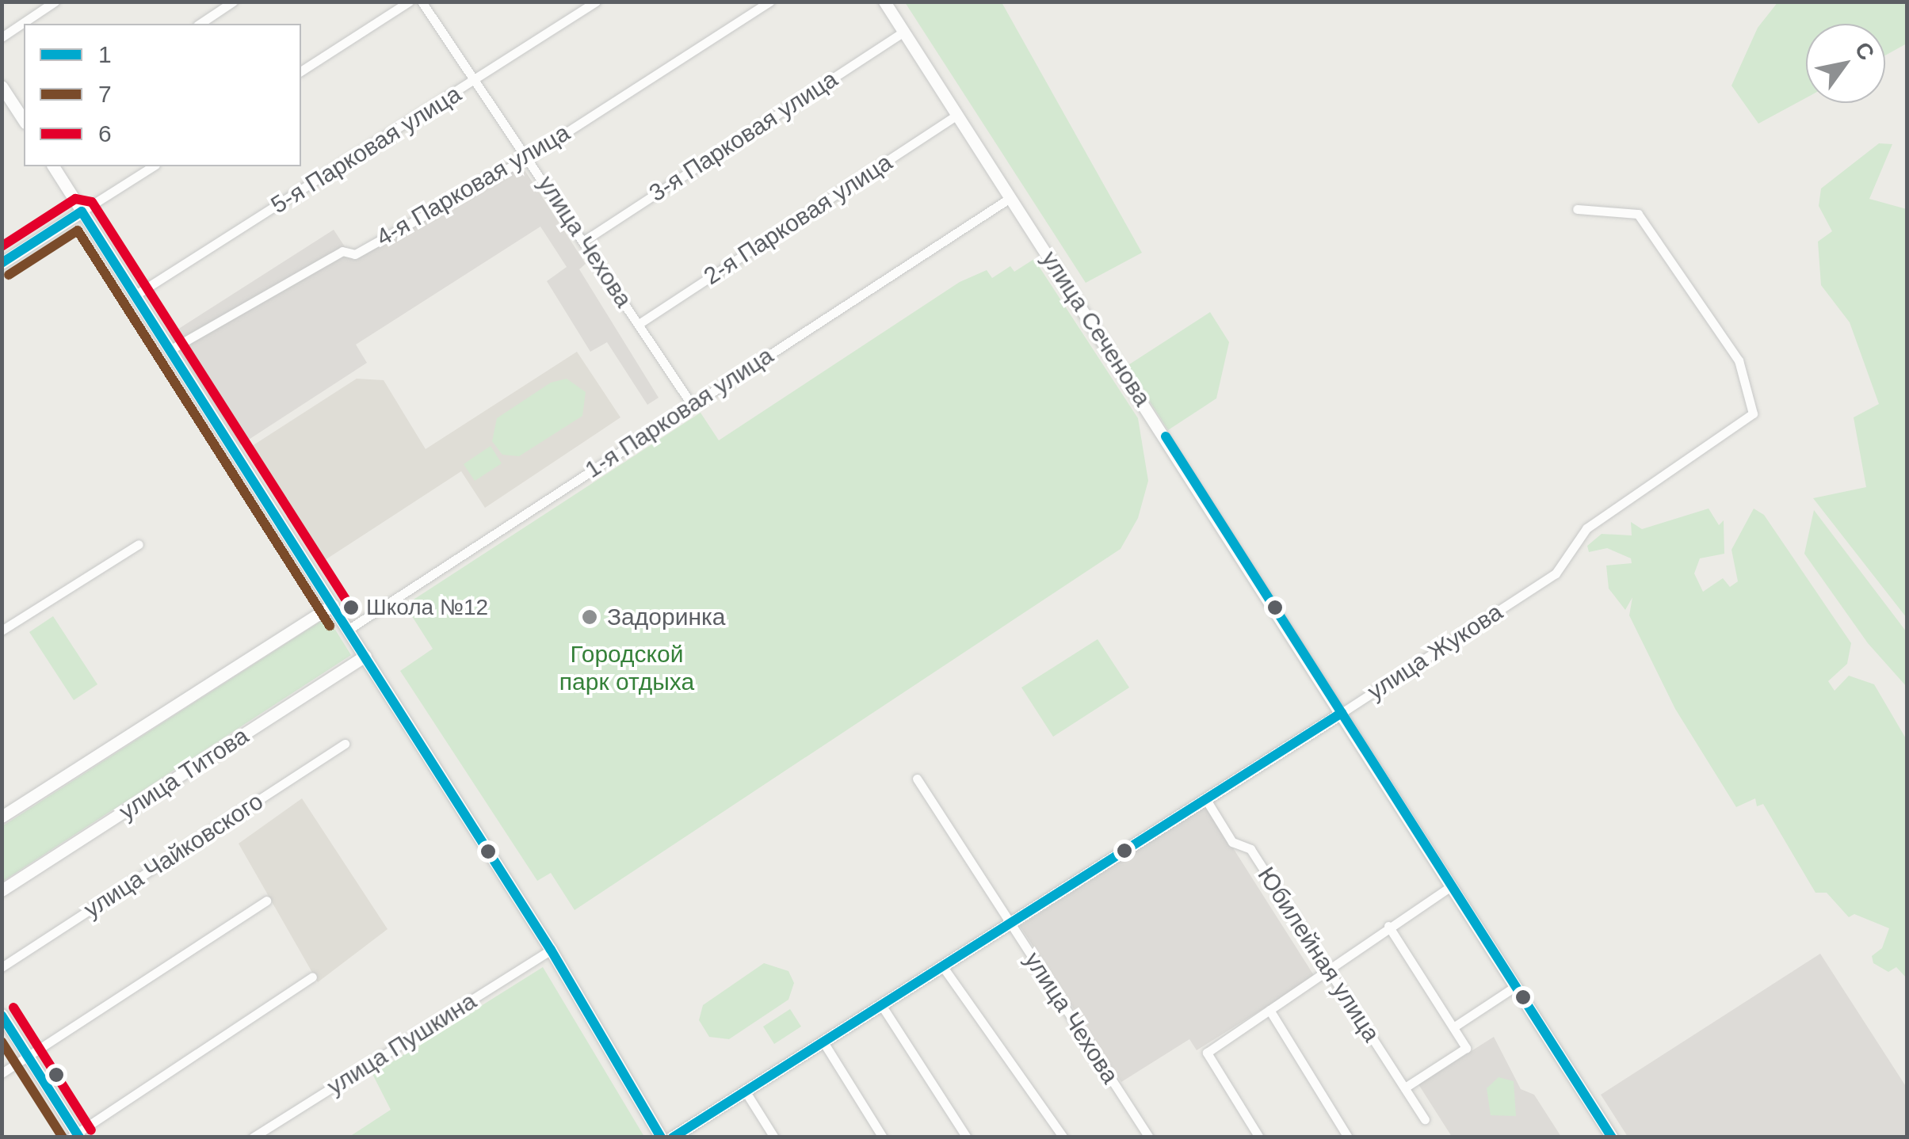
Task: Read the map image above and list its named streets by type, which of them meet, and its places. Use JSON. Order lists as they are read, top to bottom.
{
  "streets": {
    "main road": ["улица Сеченова", "улица Жукова", "улица Титова"],
    "street": [
      "3-я Парковая улица",
      "5-я Парковая улица",
      "4-я Парковая улица",
      "2-я Парковая улица",
      "улица Чехова",
      "1-я Парковая улица",
      "улица Чайковского",
      "Юбилейная улица",
      "улица Пушкина"
    ]
  },
  "crossings": [
    ["3-я Парковая улица", "улица Чехова"],
    ["3-я Парковая улица", "улица Сеченова"],
    ["5-я Парковая улица", "улица Чехова"],
    ["4-я Парковая улица", "улица Чехова"],
    ["2-я Парковая улица", "улица Чехова"],
    ["2-я Парковая улица", "улица Сеченова"],
    ["улица Чехова", "1-я Парковая улица"],
    ["улица Чехова", "улица Жукова"],
    ["улица Сеченова", "1-я Парковая улица"],
    ["улица Сеченова", "улица Жукова"],
    ["улица Жукова", "Юбилейная улица"]
  ],
  "parks": ["Городской парк отдыха"],
  "places": ["Школа №12", "Задоринка"],
  "lines": ["transit line 6", "transit line 1", "transit line 7"],
  "legend": ["1", "7", "6"],
  "north": "top right"
}
